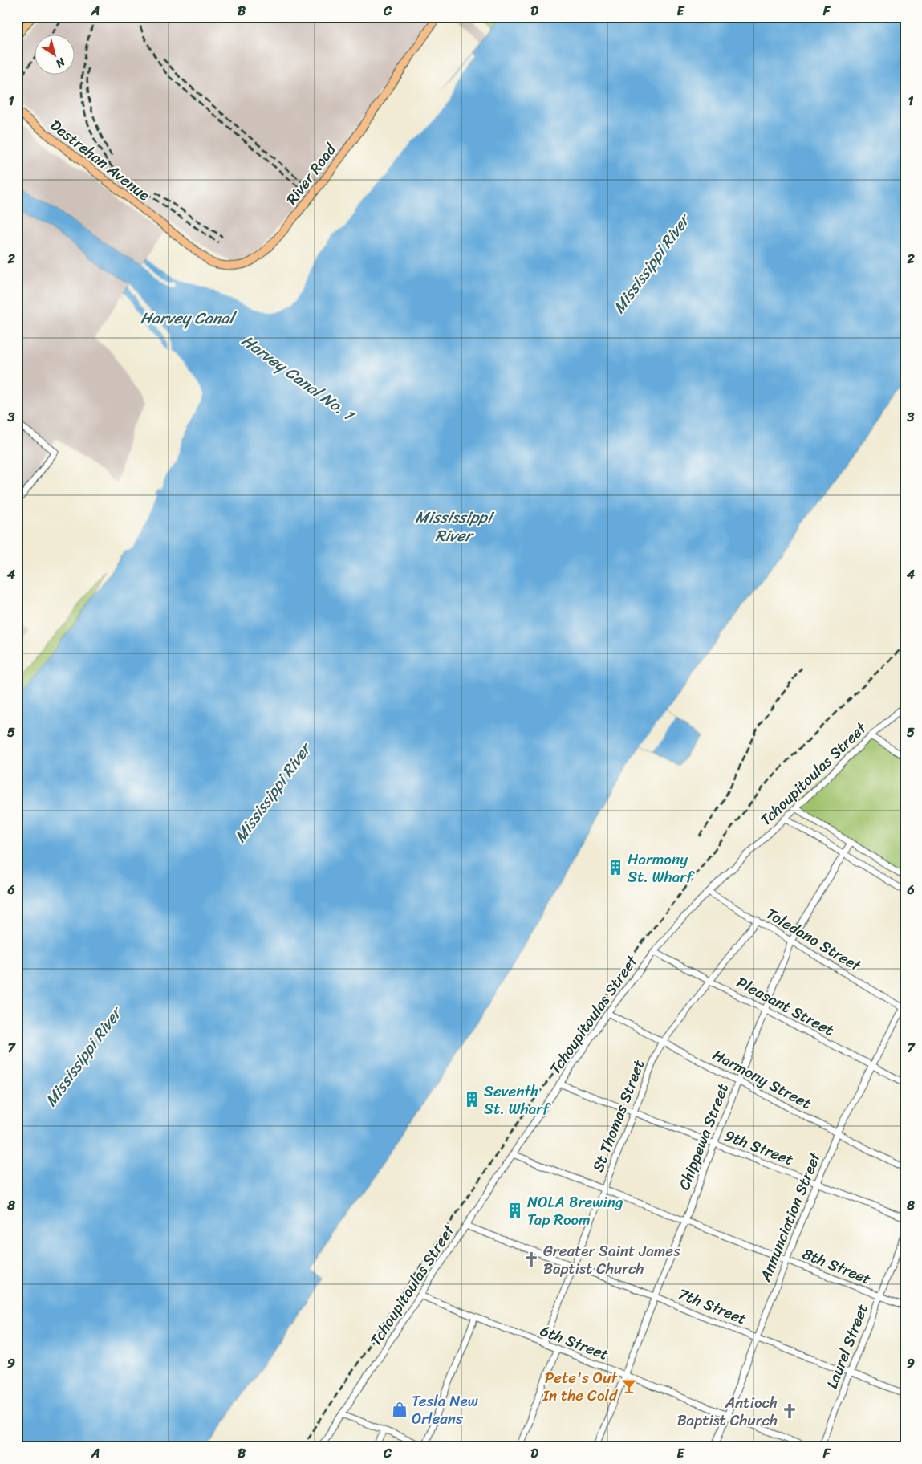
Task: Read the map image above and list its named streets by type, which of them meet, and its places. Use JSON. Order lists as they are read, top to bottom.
{
  "streets": {
    "main road": ["Destrehan Avenue", "River Road"],
    "street": [
      "Tchoupitoulas Street",
      "Toledano Street",
      "Pleasant Street",
      "Harmony Street",
      "St Thomas Street",
      "Chippewa Street",
      "9th Street",
      "Annunciation Street",
      "8th Street",
      "7th Street",
      "6th Street",
      "Laurel Street"
    ]
  },
  "crossings": [
    ["Destrehan Avenue", "River Road"],
    ["Tchoupitoulas Street", "Toledano Street"],
    ["Tchoupitoulas Street", "Pleasant Street"],
    ["Tchoupitoulas Street", "Harmony Street"],
    ["Tchoupitoulas Street", "9th Street"],
    ["Tchoupitoulas Street", "8th Street"],
    ["Tchoupitoulas Street", "7th Street"],
    ["Tchoupitoulas Street", "6th Street"],
    ["Toledano Street", "St Thomas Street"],
    ["Toledano Street", "Chippewa Street"],
    ["Toledano Street", "Annunciation Street"],
    ["Pleasant Street", "St Thomas Street"],
    ["Pleasant Street", "Chippewa Street"],
    ["Pleasant Street", "Annunciation Street"],
    ["Harmony Street", "St Thomas Street"],
    ["Harmony Street", "Chippewa Street"],
    ["Harmony Street", "Annunciation Street"],
    ["St Thomas Street", "9th Street"],
    ["St Thomas Street", "8th Street"],
    ["St Thomas Street", "7th Street"],
    ["St Thomas Street", "6th Street"],
    ["Chippewa Street", "9th Street"],
    ["Chippewa Street", "8th Street"],
    ["Chippewa Street", "7th Street"],
    ["Chippewa Street", "6th Street"],
    ["9th Street", "Annunciation Street"],
    ["Annunciation Street", "8th Street"],
    ["Annunciation Street", "7th Street"],
    ["Annunciation Street", "6th Street"],
    ["8th Street", "Laurel Street"],
    ["7th Street", "Laurel Street"]
  ],
  "water": ["Mississippi River", "Harvey Canal", "Harvey Canal No. 1"],
  "places": {
    "building": ["Harmony St. Wharf", "Seventh St. Wharf", "NOLA Brewing Tap Room"],
    "church": ["Greater Saint James Baptist Church", "Antioch Baptist Church"],
    "bar": ["Pete's Out In the Cold"],
    "shop": ["Tesla New Orleans"]
  },
  "north": "bottom right",
  "grid": {
    "columns": [
      "A",
      "B",
      "C",
      "D",
      "E",
      "F"
    ],
    "rows": [
      "1",
      "2",
      "3",
      "4",
      "5",
      "6",
      "7",
      "8",
      "9"
    ]
  }
}
